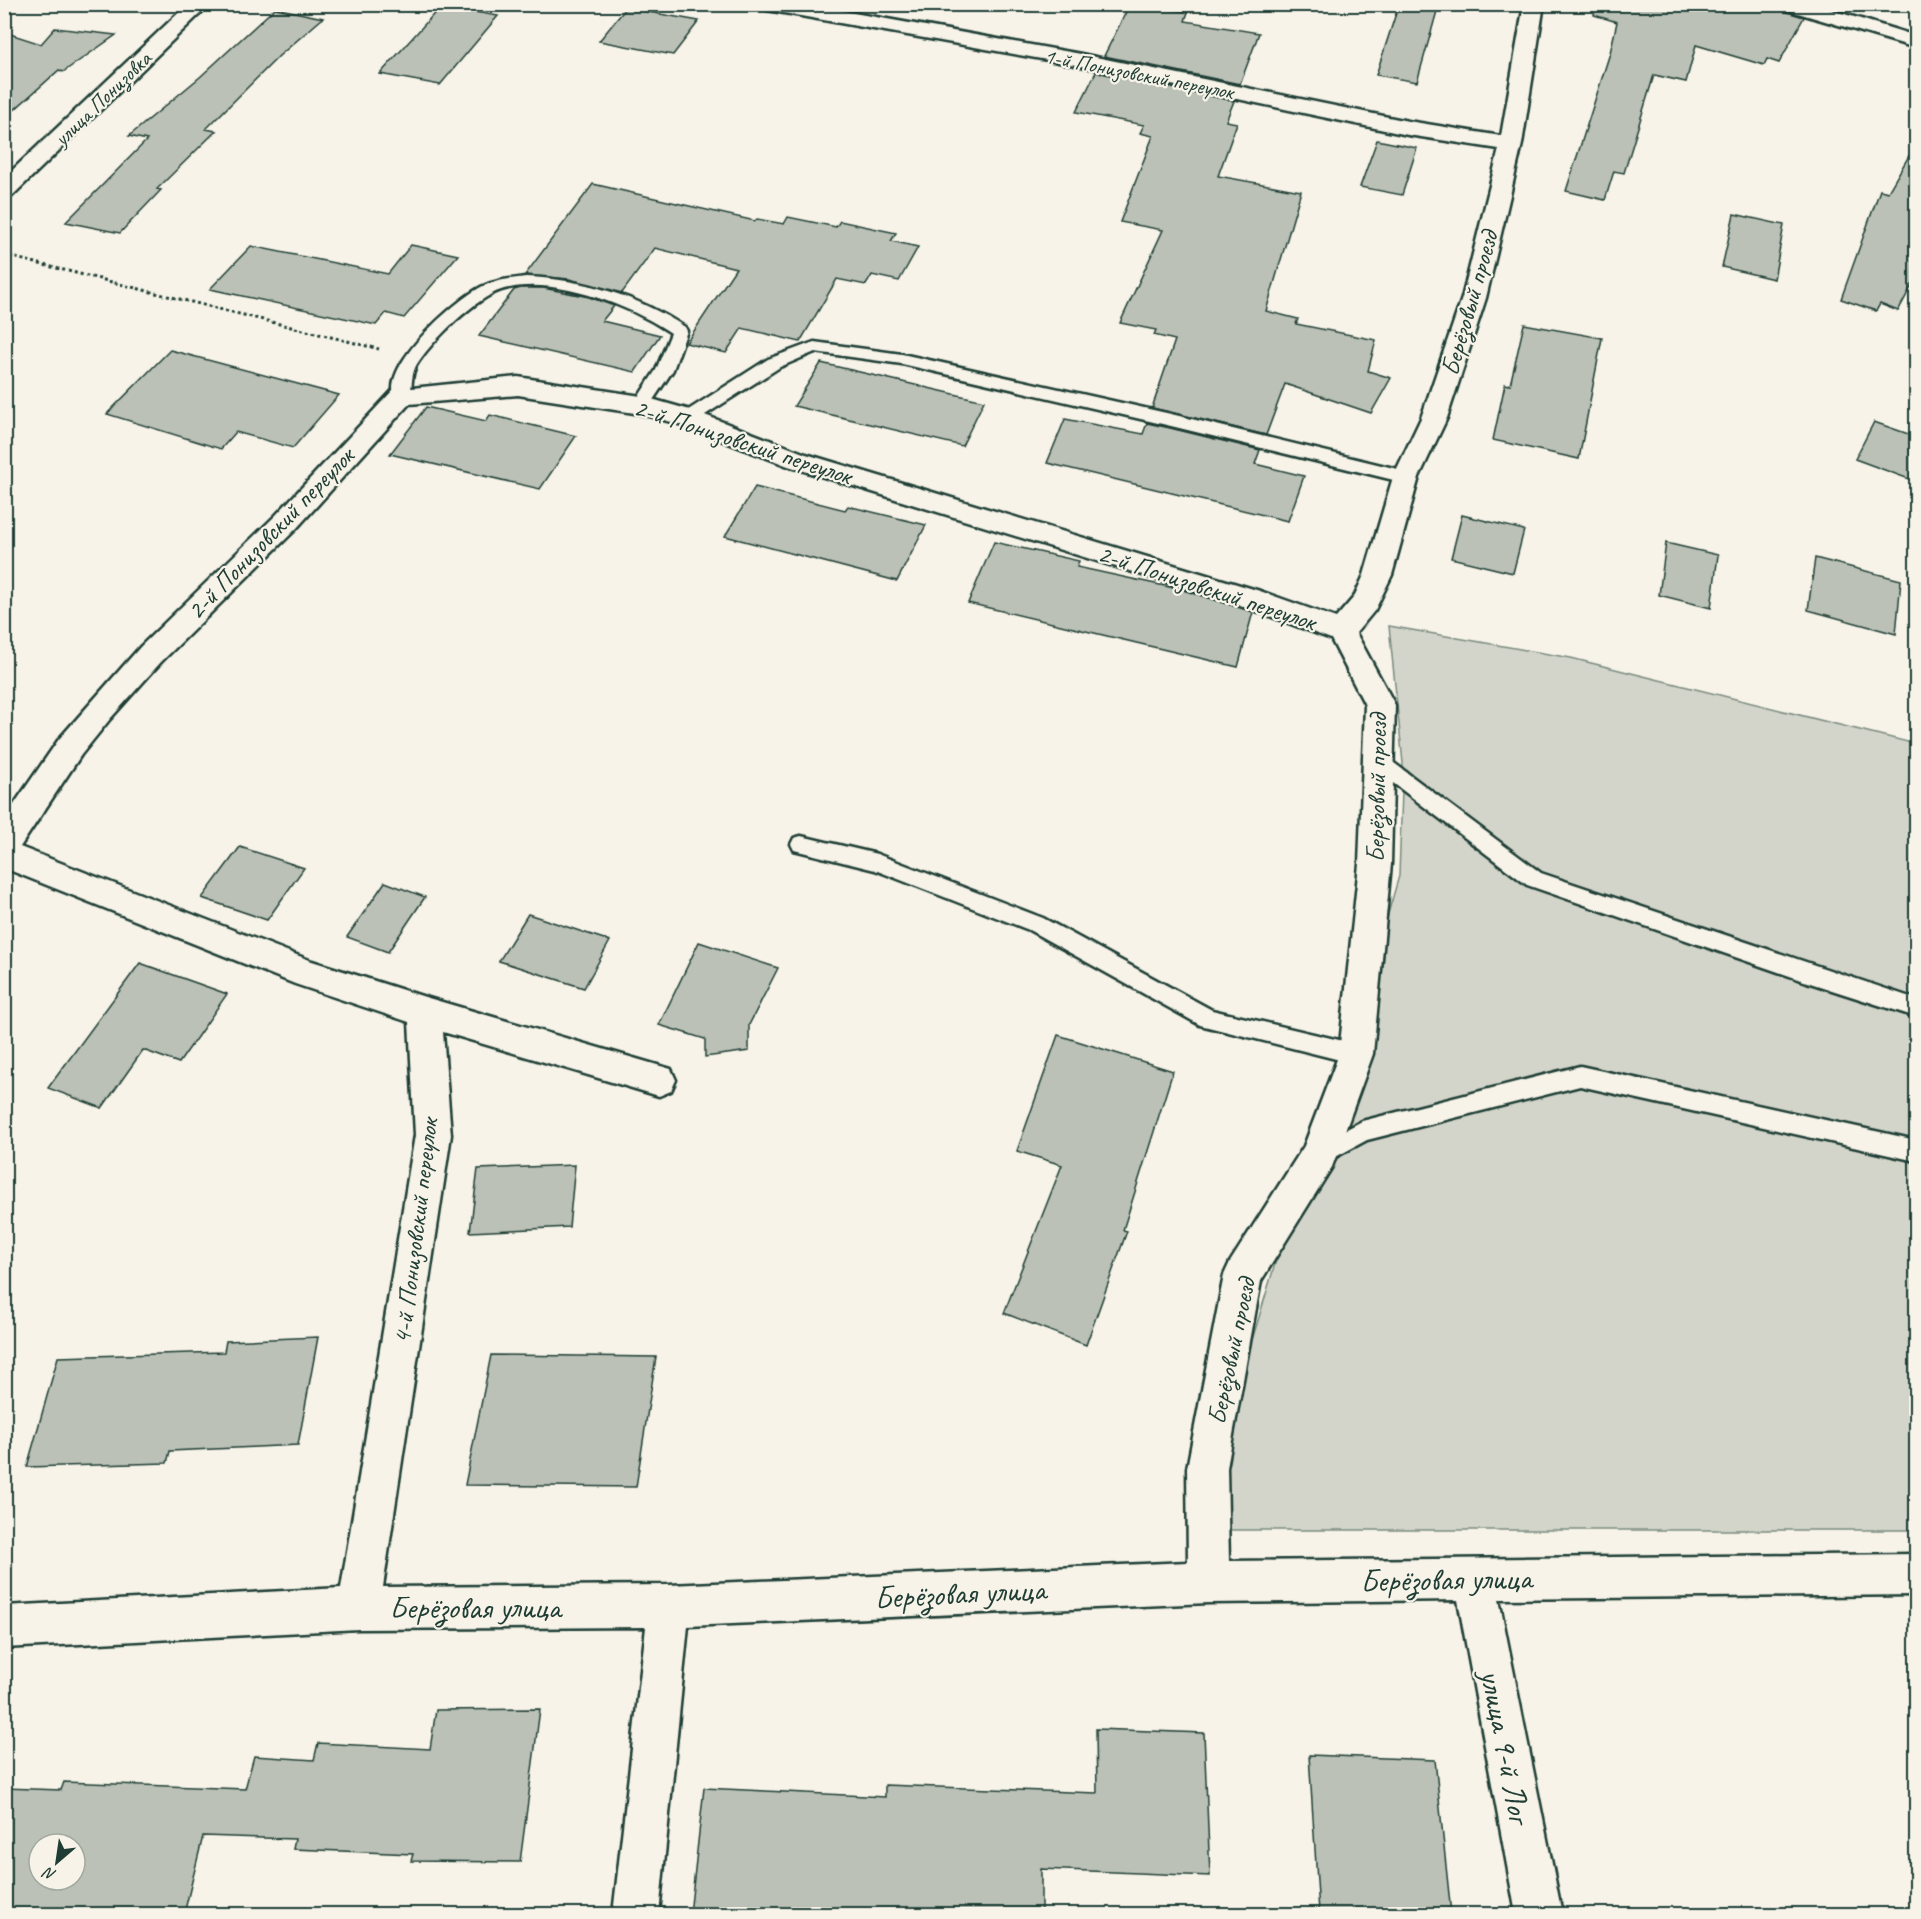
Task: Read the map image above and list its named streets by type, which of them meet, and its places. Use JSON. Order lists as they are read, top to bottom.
{
  "streets": {
    "street": [
      "1-й Понизовский переулок",
      "улица Понизовка",
      "Берёзовый проезд",
      "2-й Понизовский переулок",
      "4-й Понизовский переулок",
      "Берёзовая улица",
      "улица 9-й Лог"
    ]
  },
  "crossings": [
    ["1-й Понизовский переулок", "Берёзовый проезд"],
    ["Берёзовый проезд", "2-й Понизовский переулок"],
    ["Берёзовый проезд", "Берёзовая улица"],
    ["4-й Понизовский переулок", "Берёзовая улица"],
    ["Берёзовая улица", "улица 9-й Лог"]
  ],
  "north": "bottom left"
}
